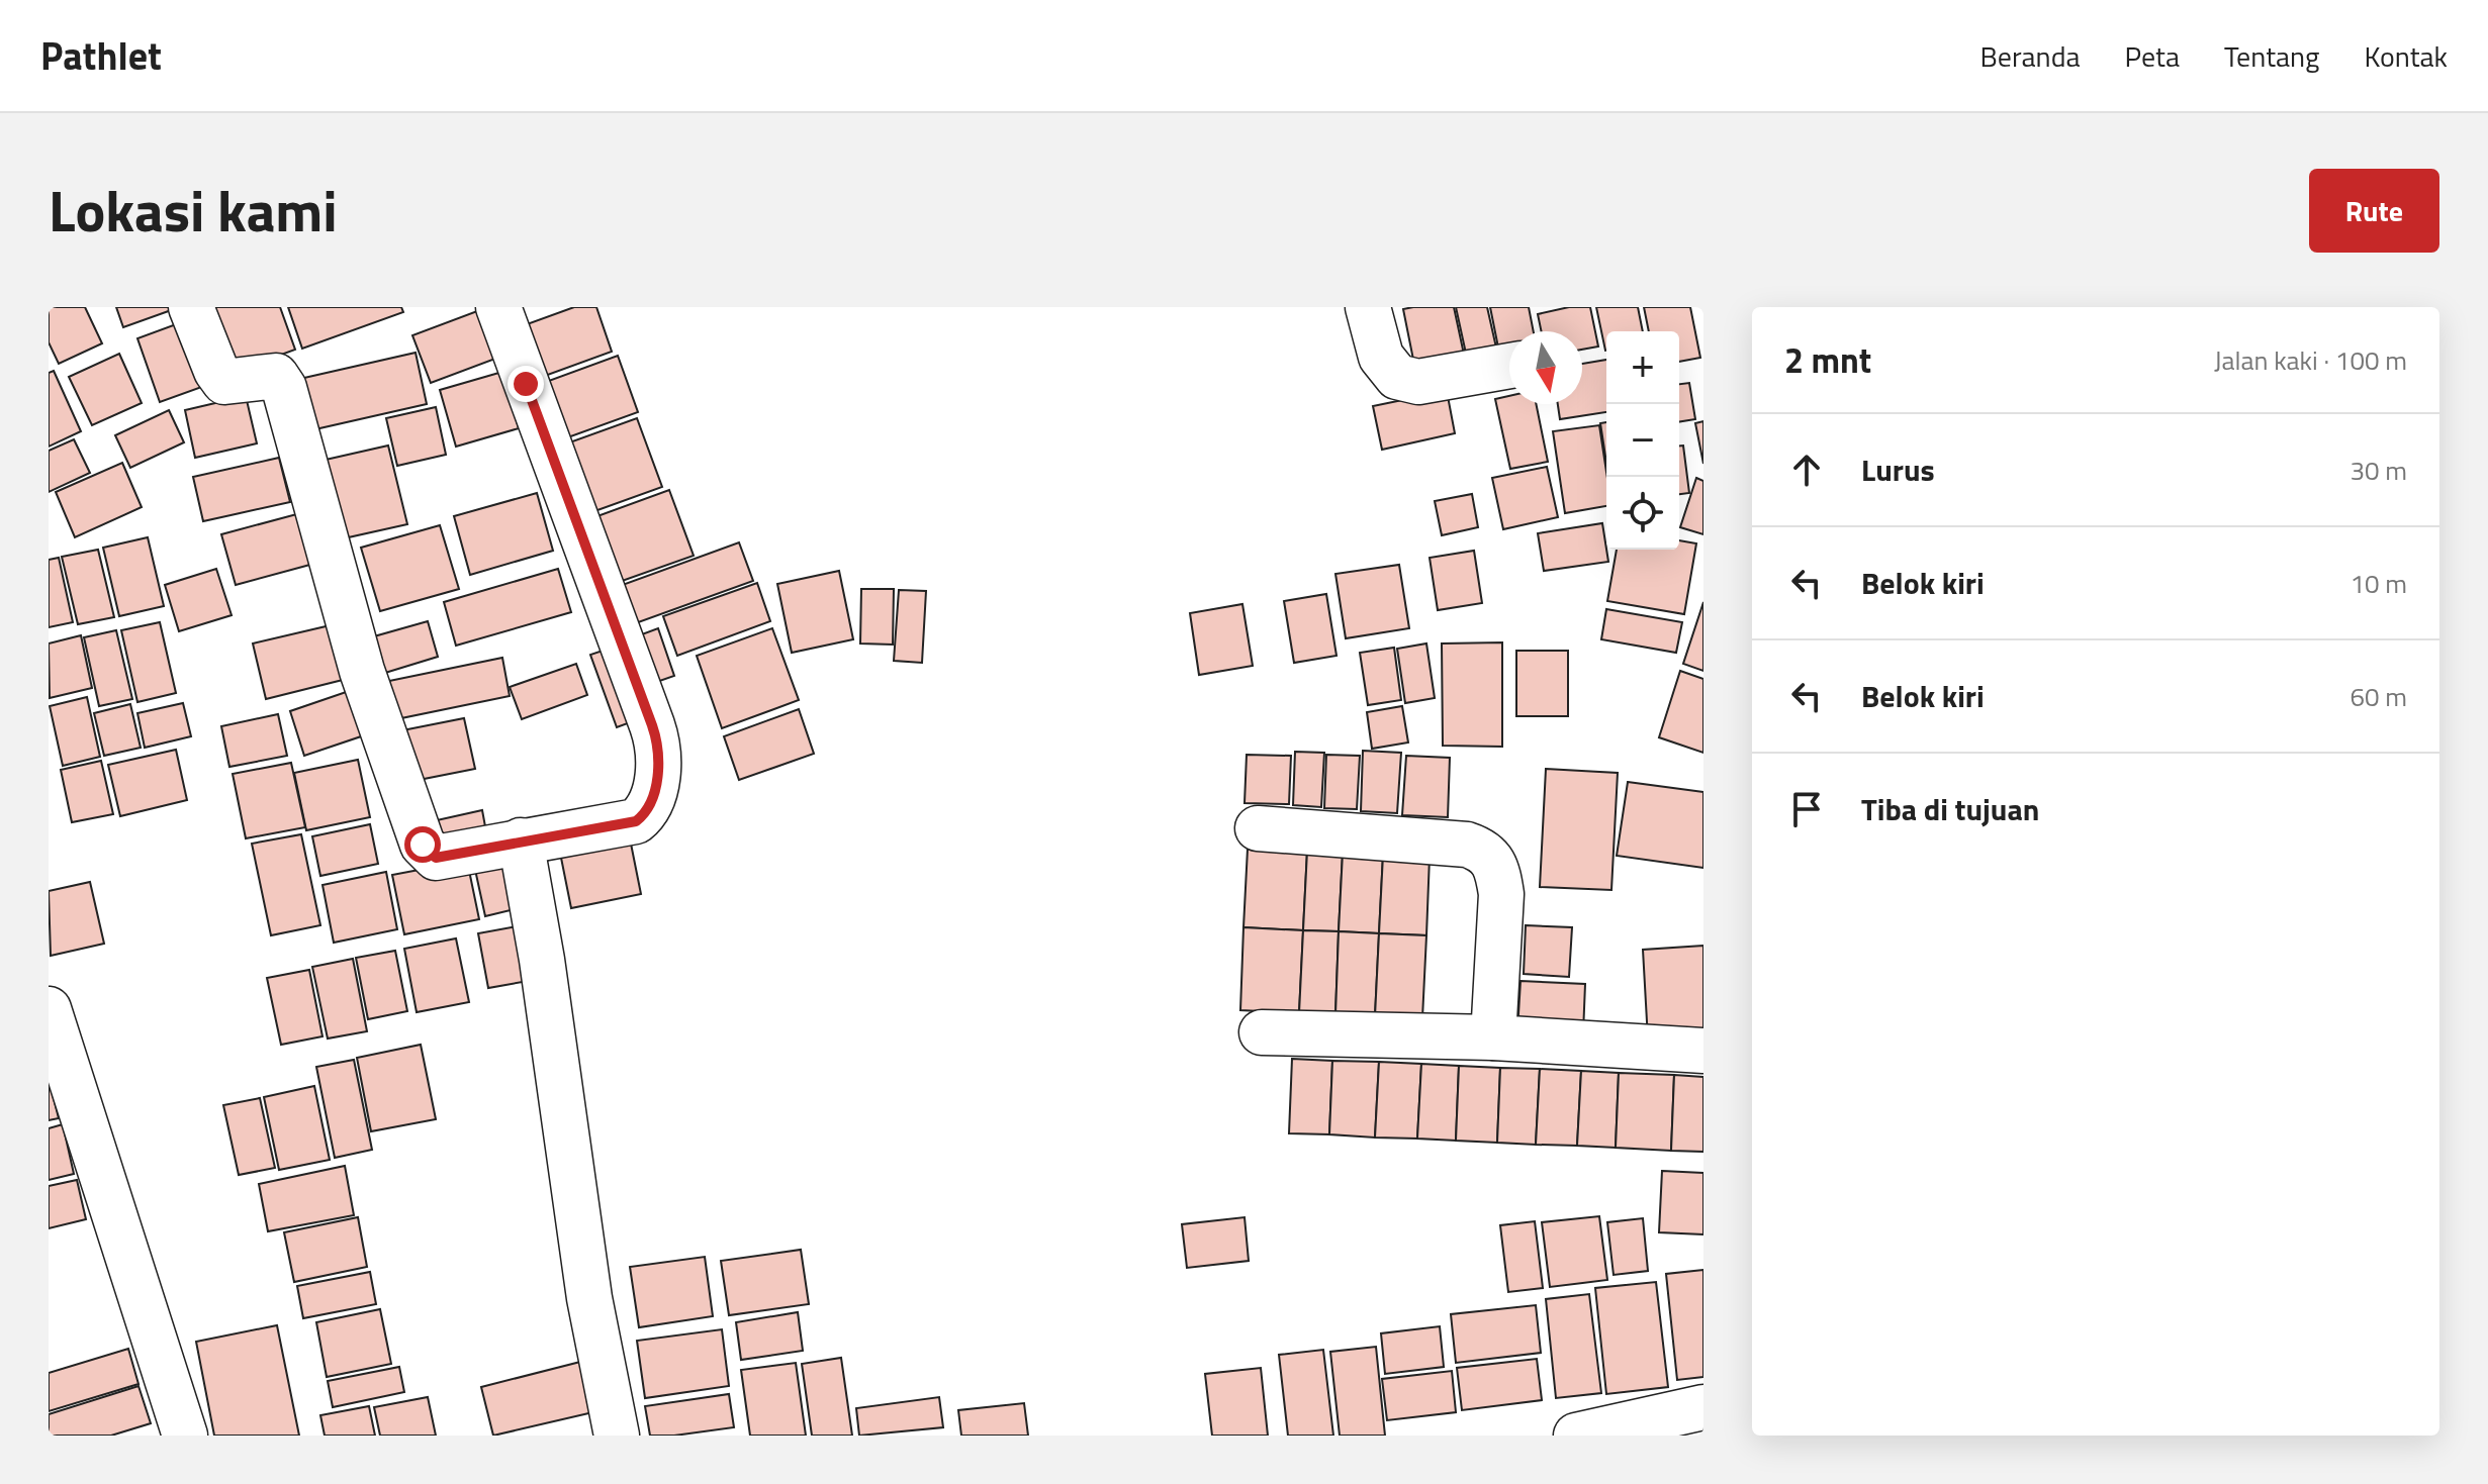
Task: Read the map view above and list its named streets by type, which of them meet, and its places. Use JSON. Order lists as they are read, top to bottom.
{
  "north": "bottom",
  "page": {
    "header": "Pathlet",
    "nav": [
      "Beranda",
      "Peta",
      "Tentang",
      "Kontak"
    ],
    "title": "Lokasi kami",
    "buttons": "Rute",
    "heading": ["2 mnt", "Jalan kaki · 100 m"],
    "map_buttons": ["+", "−"],
    "list": [
      ["Lurus", "30 m"],
      ["Belok kiri", "10 m"],
      ["Belok kiri", "60 m"],
      "Tiba di tujuan"
    ]
  }
}
